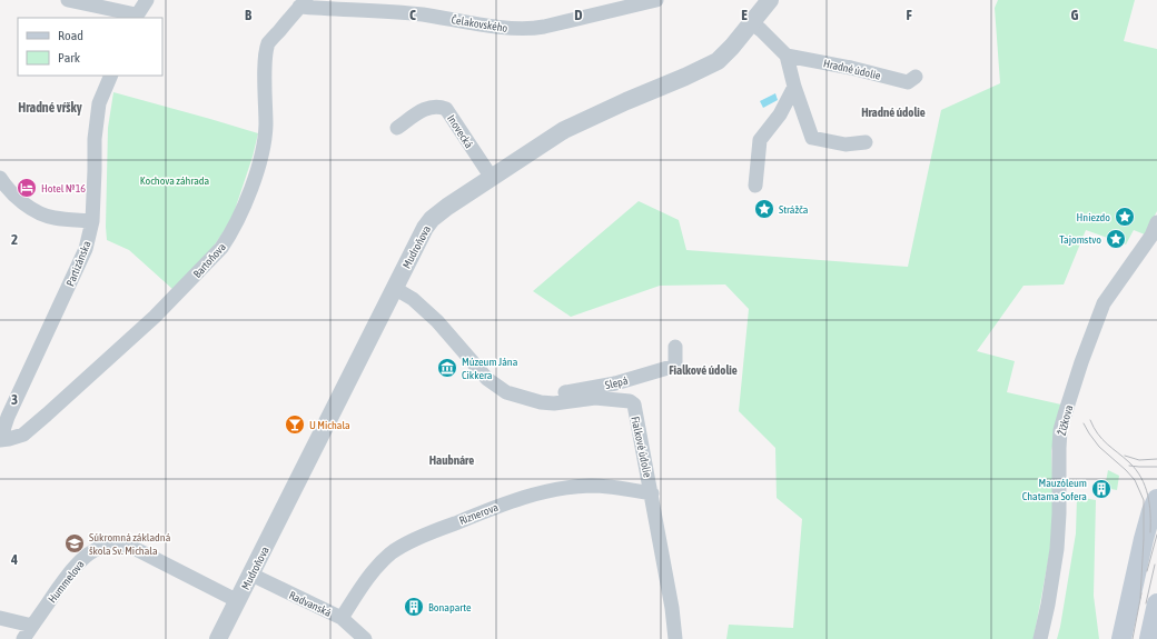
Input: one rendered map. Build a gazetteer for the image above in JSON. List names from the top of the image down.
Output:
{
  "streets": {
    "street": [
      "Čelakovského",
      "Hradné údolie",
      "Inovecká",
      "Mudroňova",
      "Bartoňova",
      "Partizánska",
      "Slepá",
      "Žižkova",
      "Fialkové údolie",
      "Riznerova",
      "Hummelova",
      "Radvanská"
    ]
  },
  "crossings": [
    ["Čelakovského", "Bartoňova"],
    ["Inovecká", "Mudroňova"],
    ["Mudroňova", "Fialkové údolie"],
    ["Mudroňova", "Hummelova"],
    ["Mudroňova", "Radvanská"],
    ["Bartoňova", "Partizánska"],
    ["Slepá", "Fialkové údolie"],
    ["Fialkové údolie", "Riznerova"],
    ["Riznerova", "Radvanská"]
  ],
  "districts": [
    "Hradné vŕšky",
    "Hradné údolie",
    "Fialkové údolie",
    "Haubnáre"
  ],
  "parks": ["Kochova záhrada"],
  "places": {
    "hotel": ["Hotel №16"],
    "place": ["Strážča", "Hniezdo", "Tajomstvo"],
    "museum": ["Múzeum Jána Cikkera"],
    "bar": ["U Michala"],
    "building": ["Mauzóleum Chatama Sofera", "Bonaparte"],
    "school or university": ["Súkromná základná škola Sv. Michala"]
  },
  "legend": ["Road", "Park"],
  "grid": {
    "columns": [
      "B",
      "C",
      "D",
      "E",
      "F",
      "G"
    ],
    "rows": ["2", "3", "4"]
  }
}
